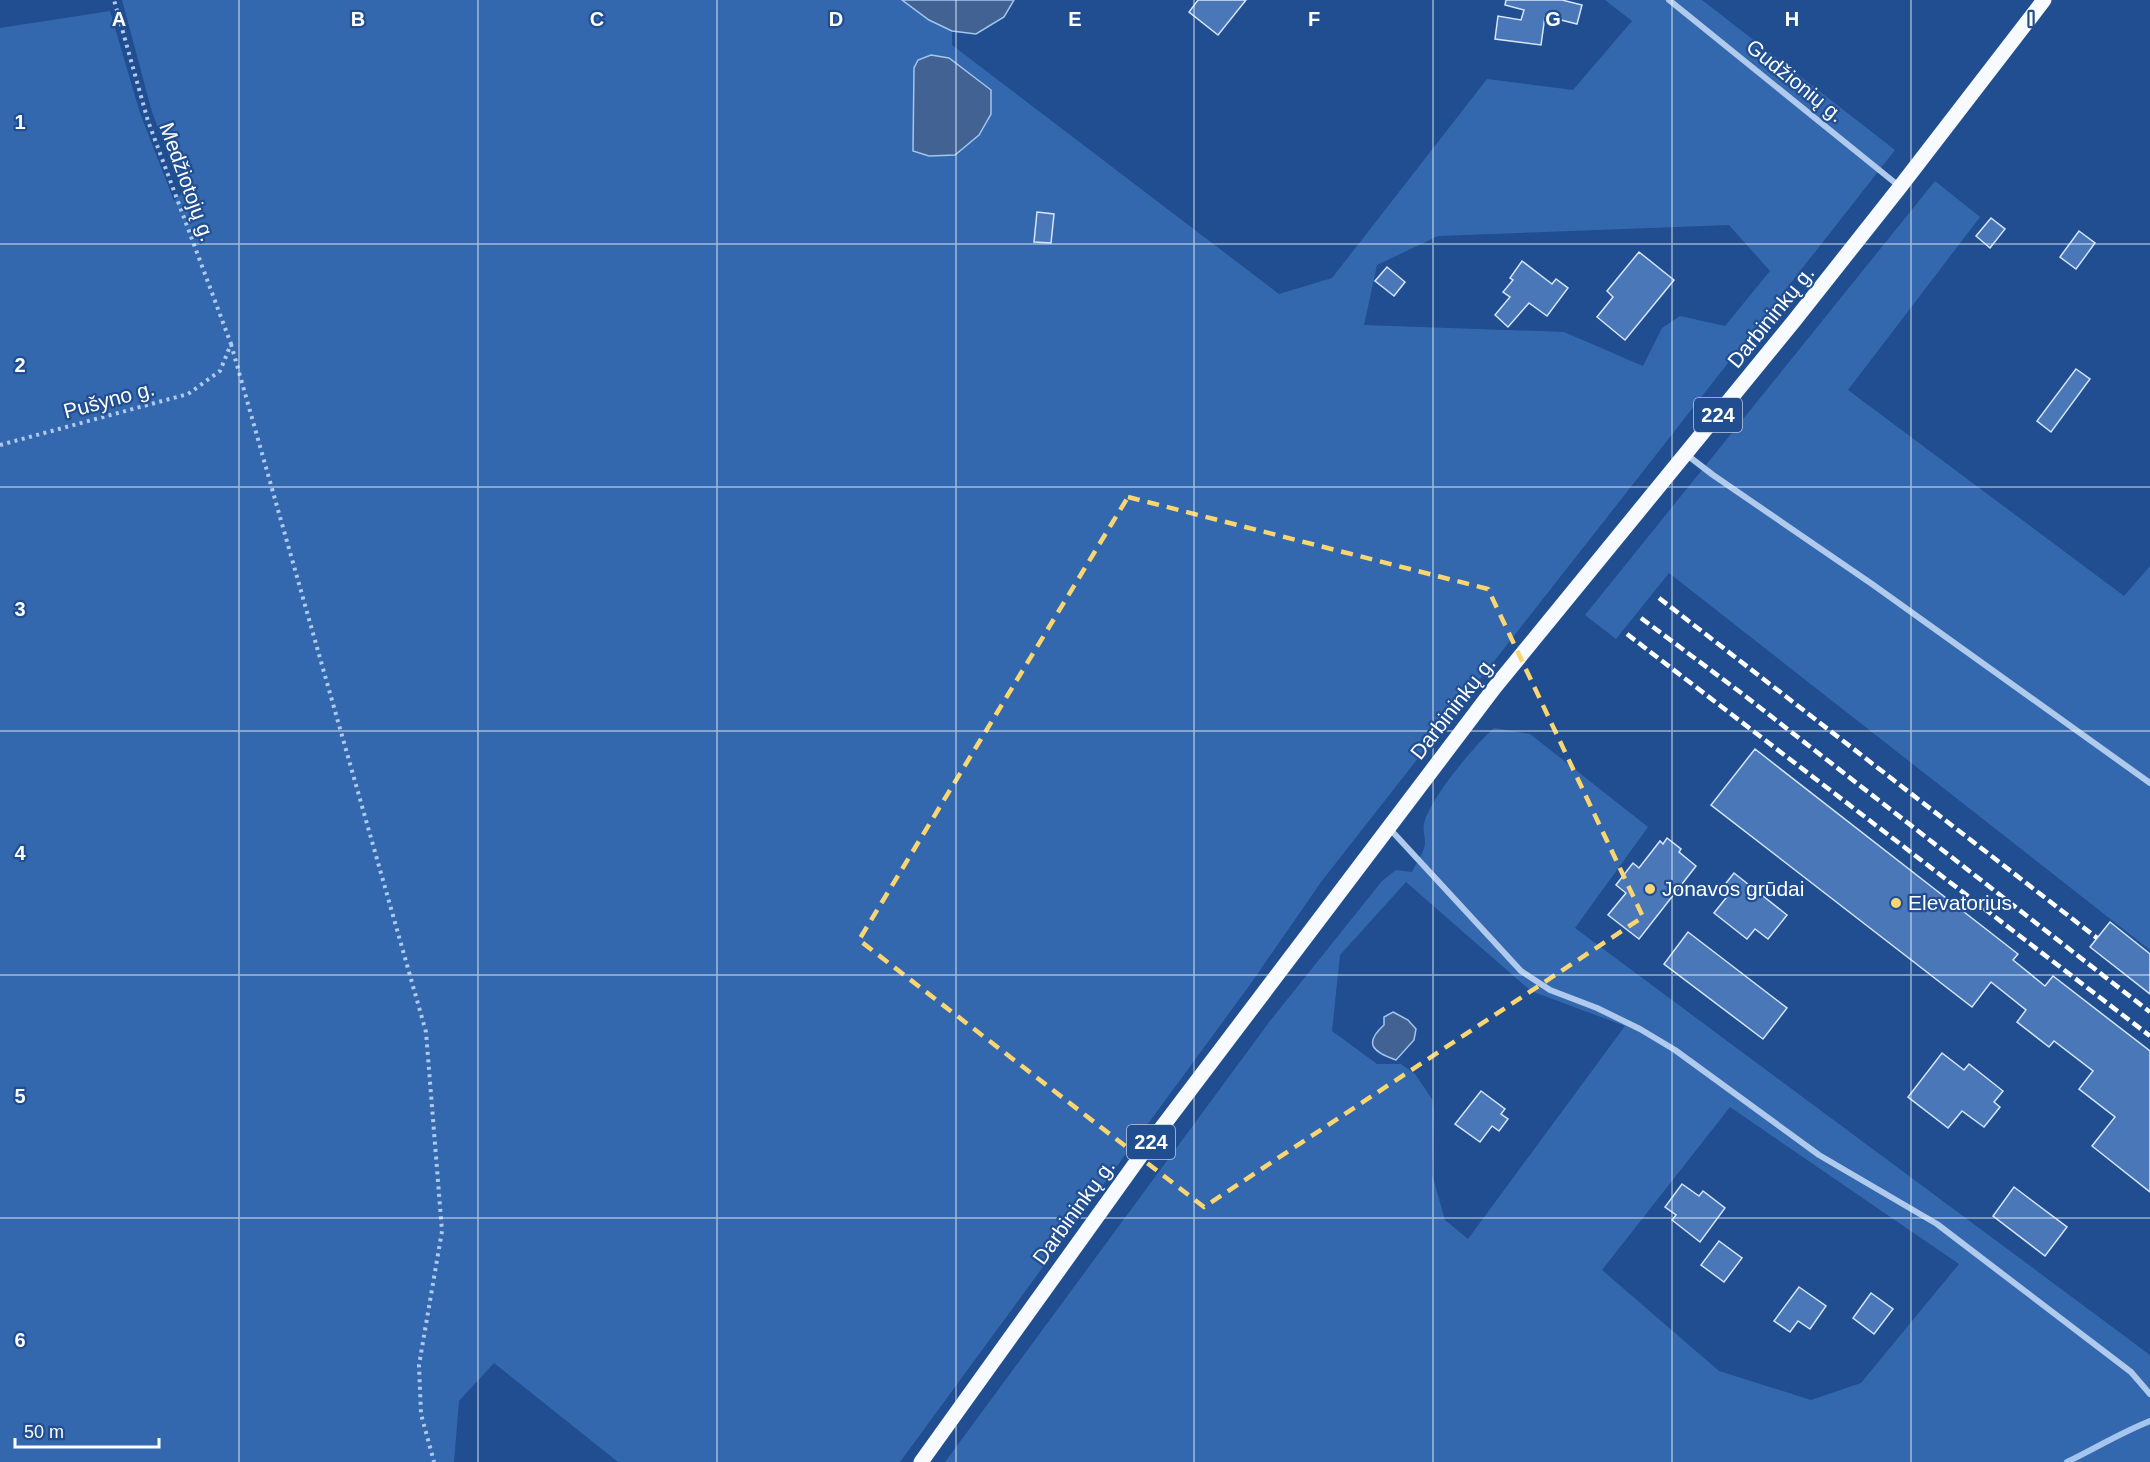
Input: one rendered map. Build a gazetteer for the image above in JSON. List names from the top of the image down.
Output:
{
  "streets": {
    "main road": ["Darbininkų g.", "224"],
    "street": ["Gudžionių g."],
    "path": ["Medžiotojų g.", "Pušyno g."]
  },
  "crossings": [
    ["Gudžionių g.", "Darbininkų g."],
    ["Medžiotojų g.", "Pušyno g."]
  ],
  "places": ["Jonavos grūdai", "Elevatorius"],
  "scale_bar": "50 m",
  "grid": {
    "columns": [
      "A",
      "B",
      "C",
      "D",
      "E",
      "F",
      "G",
      "H",
      "I"
    ],
    "rows": [
      "1",
      "2",
      "3",
      "4",
      "5",
      "6"
    ]
  }
}
